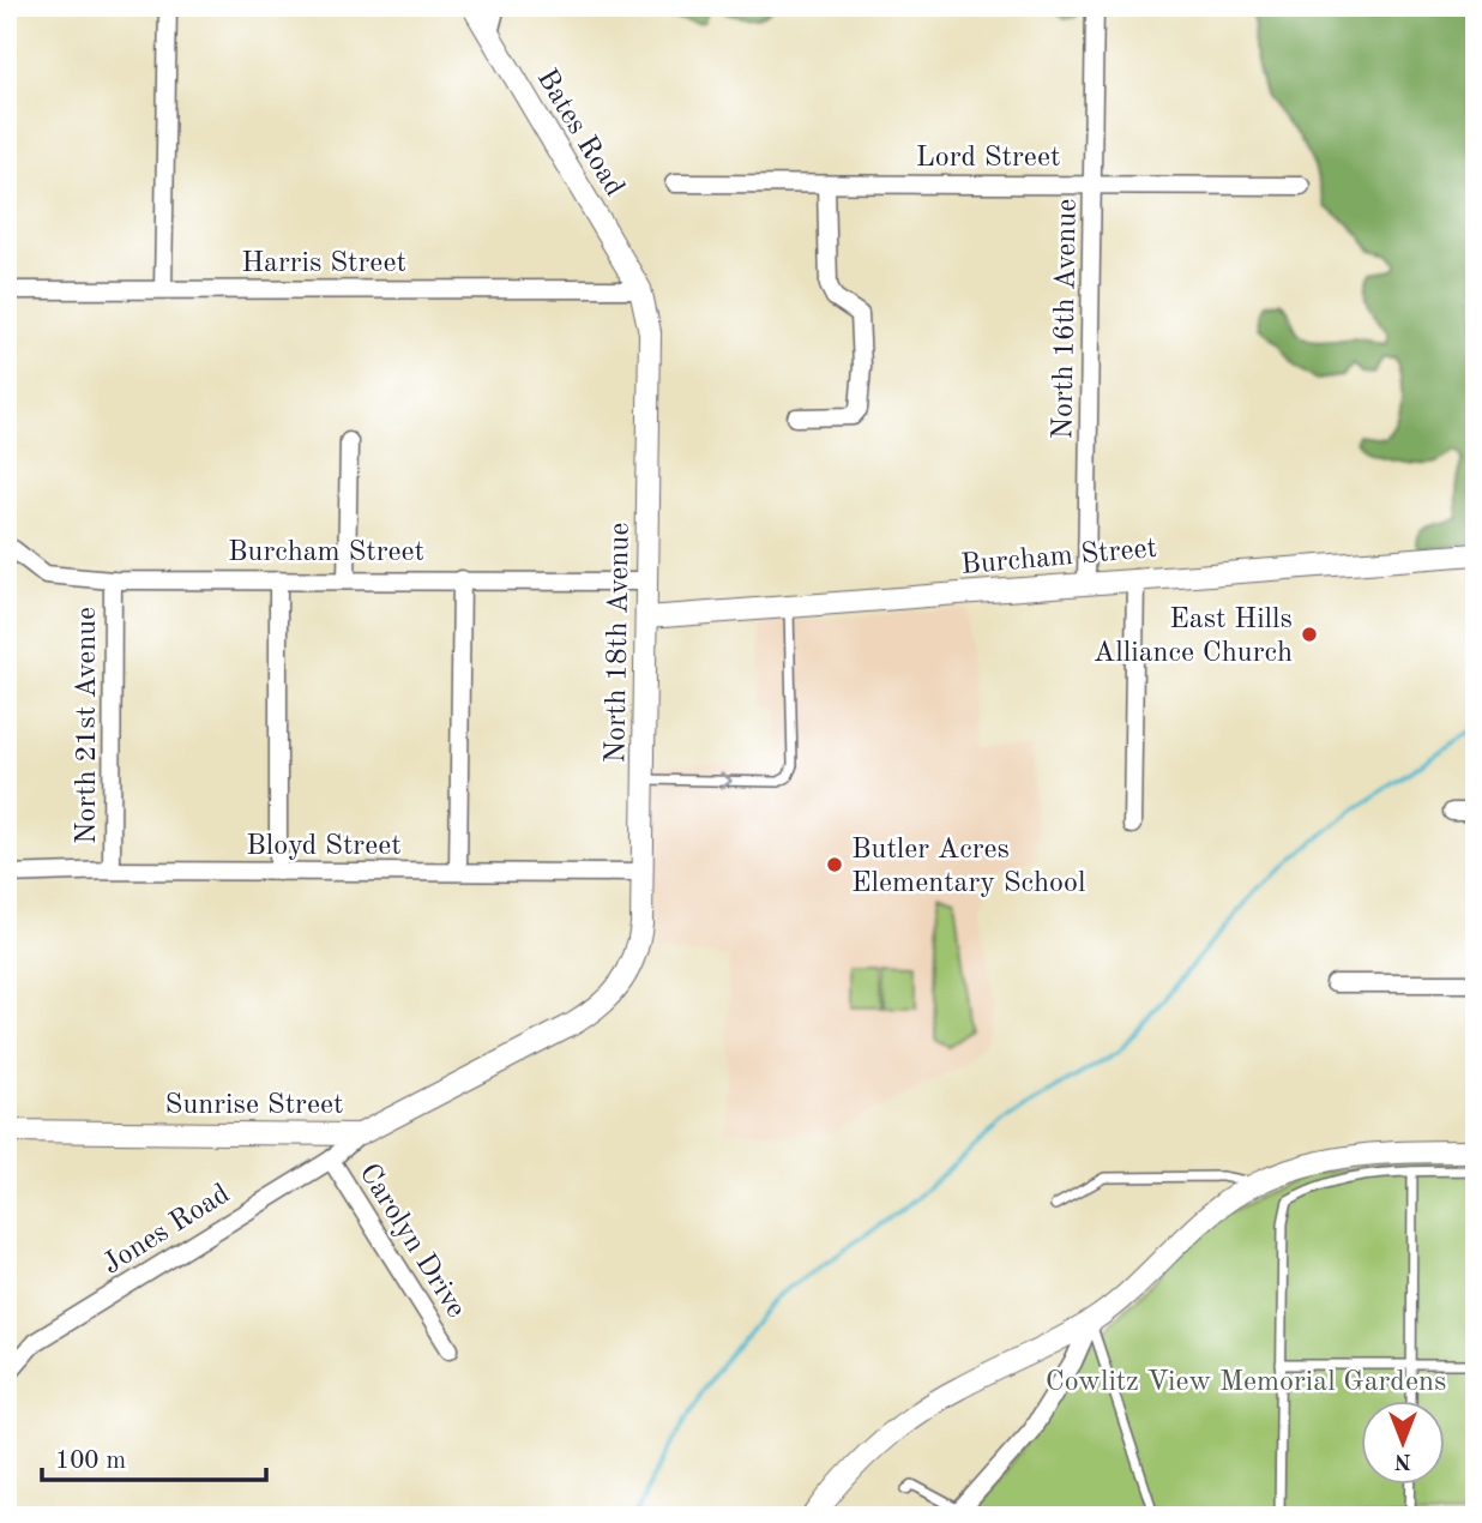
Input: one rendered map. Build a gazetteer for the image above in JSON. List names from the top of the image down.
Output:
{
  "streets": {
    "street": [
      "Bates Road",
      "Lord Street",
      "Harris Street",
      "North 16th Avenue",
      "Burcham Street",
      "North 18th Avenue",
      "North 21st Avenue",
      "Bloyd Street",
      "Sunrise Street",
      "Jones Road",
      "Carolyn Drive"
    ]
  },
  "crossings": [
    ["Bates Road", "Harris Street"],
    ["Bates Road", "North 18th Avenue"],
    ["Lord Street", "North 16th Avenue"],
    ["Harris Street", "North 18th Avenue"],
    ["North 16th Avenue", "Burcham Street"],
    ["Burcham Street", "North 18th Avenue"],
    ["Burcham Street", "North 21st Avenue"],
    ["North 18th Avenue", "Bloyd Street"],
    ["North 18th Avenue", "Sunrise Street"],
    ["North 21st Avenue", "Bloyd Street"],
    ["Sunrise Street", "Jones Road"],
    ["Jones Road", "Carolyn Drive"]
  ],
  "parks": ["Cowlitz View Memorial Gardens"],
  "places": ["East Hills Alliance Church", "Butler Acres Elementary School"],
  "scale_bar": "100 m",
  "north": "bottom"
}
